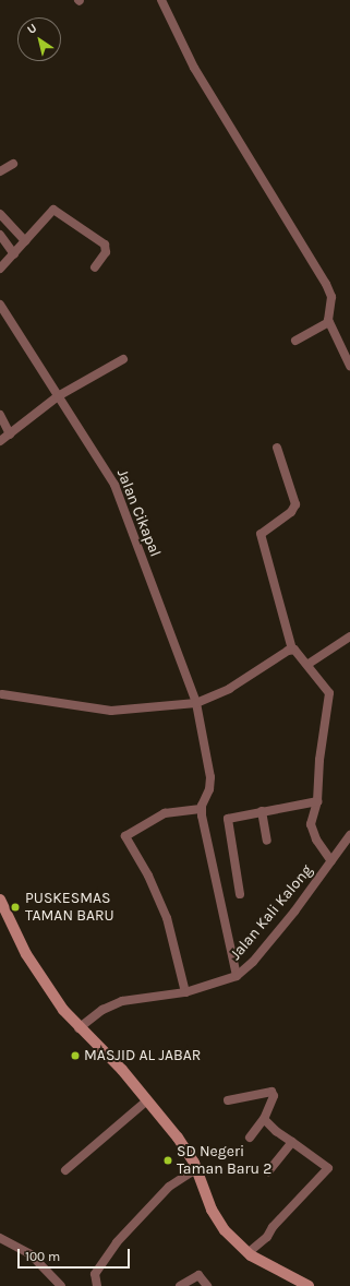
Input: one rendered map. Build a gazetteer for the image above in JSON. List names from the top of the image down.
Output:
{
  "streets": {
    "street": ["Jalan Cikapal", "Jalan Kali Kalong"]
  },
  "places": ["PUSKESMAS TAMAN BARU", "MASJID AL JABAR", "SD Negeri Taman Baru 2"],
  "scale_bar": "100 m",
  "north": "top left"
}
